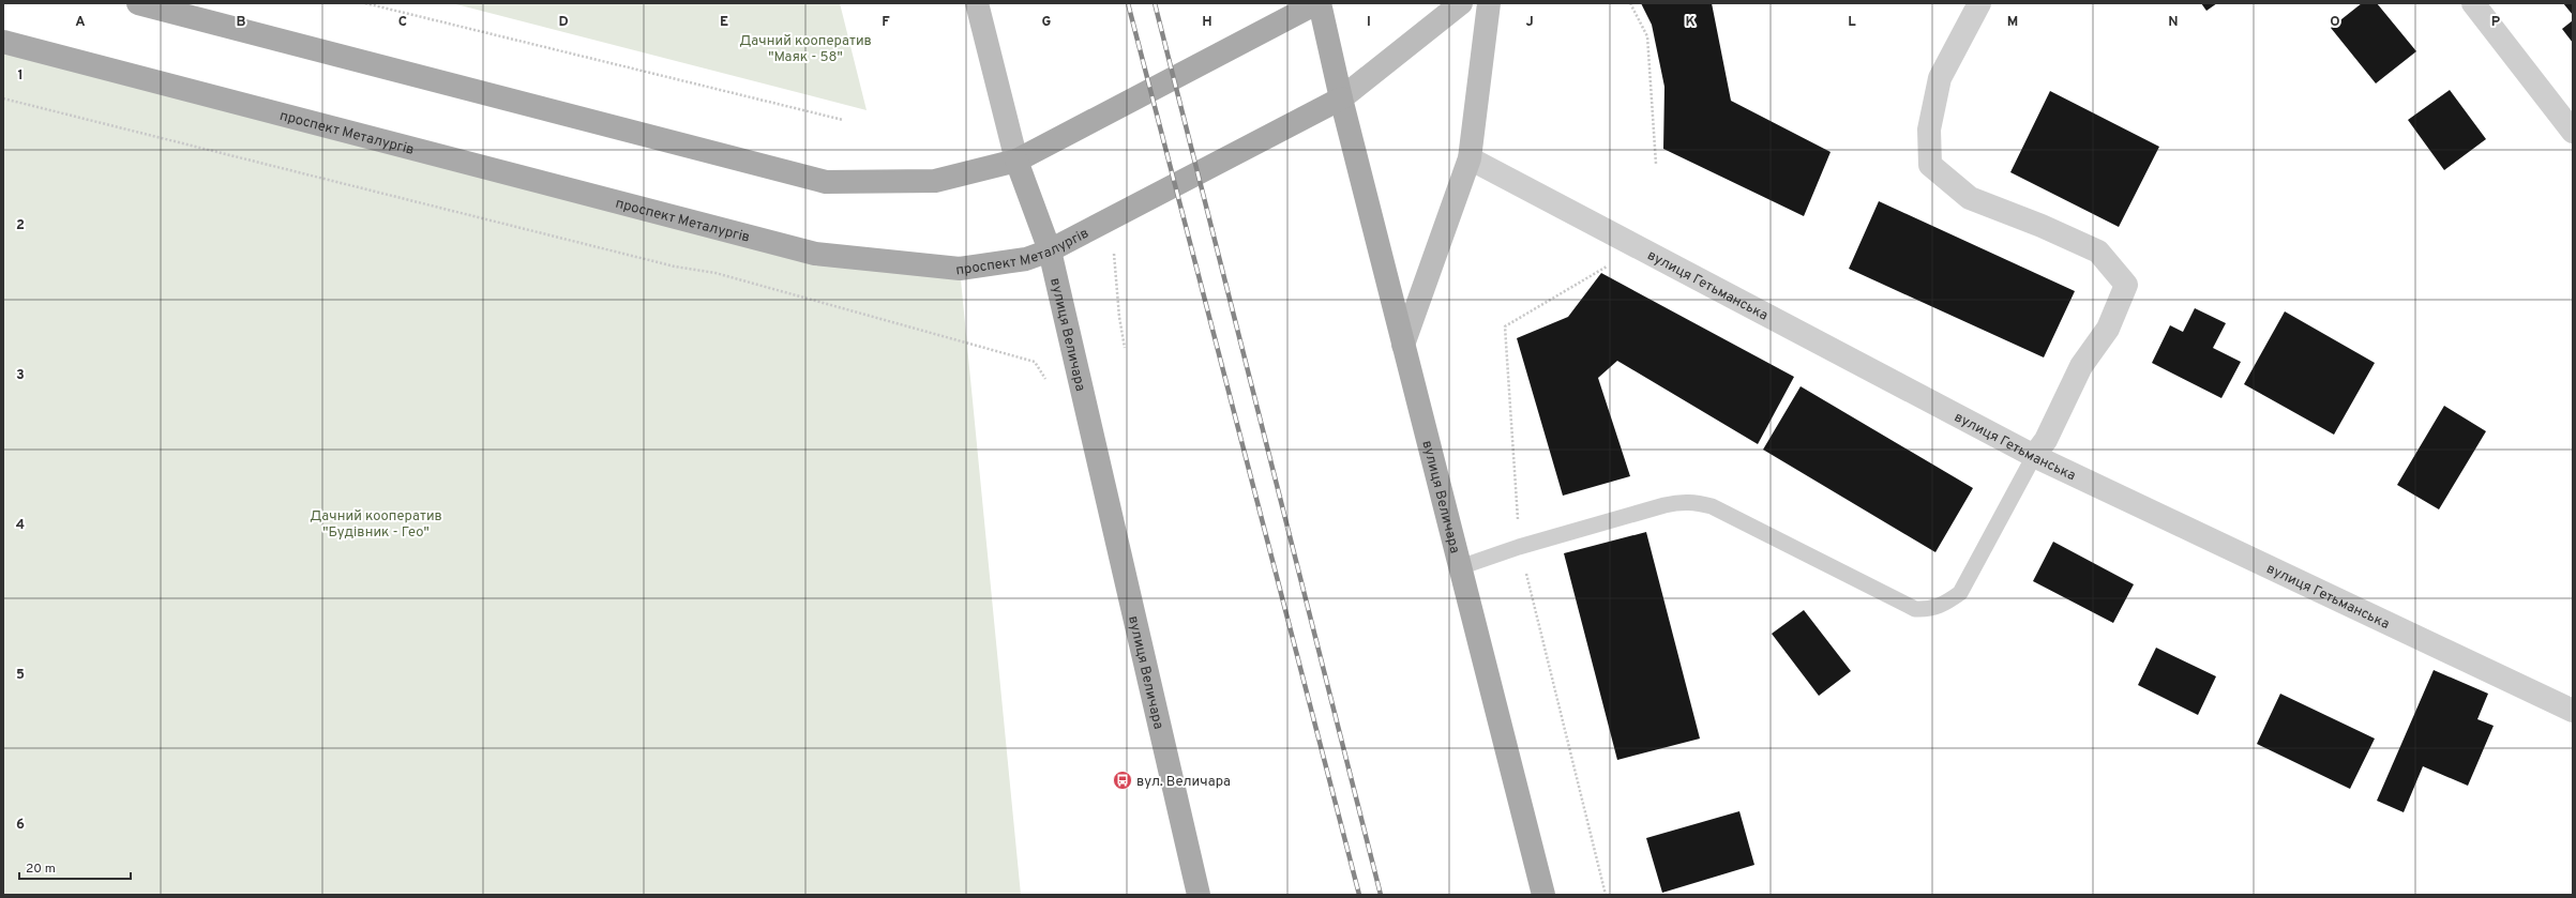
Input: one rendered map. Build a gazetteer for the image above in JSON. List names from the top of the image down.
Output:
{
  "streets": {
    "main road": ["проспект Металургів", "вулиця Величара"],
    "street": ["вулиця Гетьманська"]
  },
  "crossings": [
    ["проспект Металургів", "вулиця Величара"]
  ],
  "parks": ["Дачний кооператив \"Маяк - 58\"", "Дачний кооператив \"Будівник - Гео\""],
  "places": {
    "bus stop": ["вул. Величара"]
  },
  "scale_bar": "20 m",
  "grid": {
    "columns": [
      "A",
      "B",
      "C",
      "D",
      "E",
      "F",
      "G",
      "H",
      "I",
      "J",
      "K",
      "L",
      "M",
      "N",
      "O",
      "P"
    ],
    "rows": [
      "1",
      "2",
      "3",
      "4",
      "5",
      "6"
    ]
  }
}
